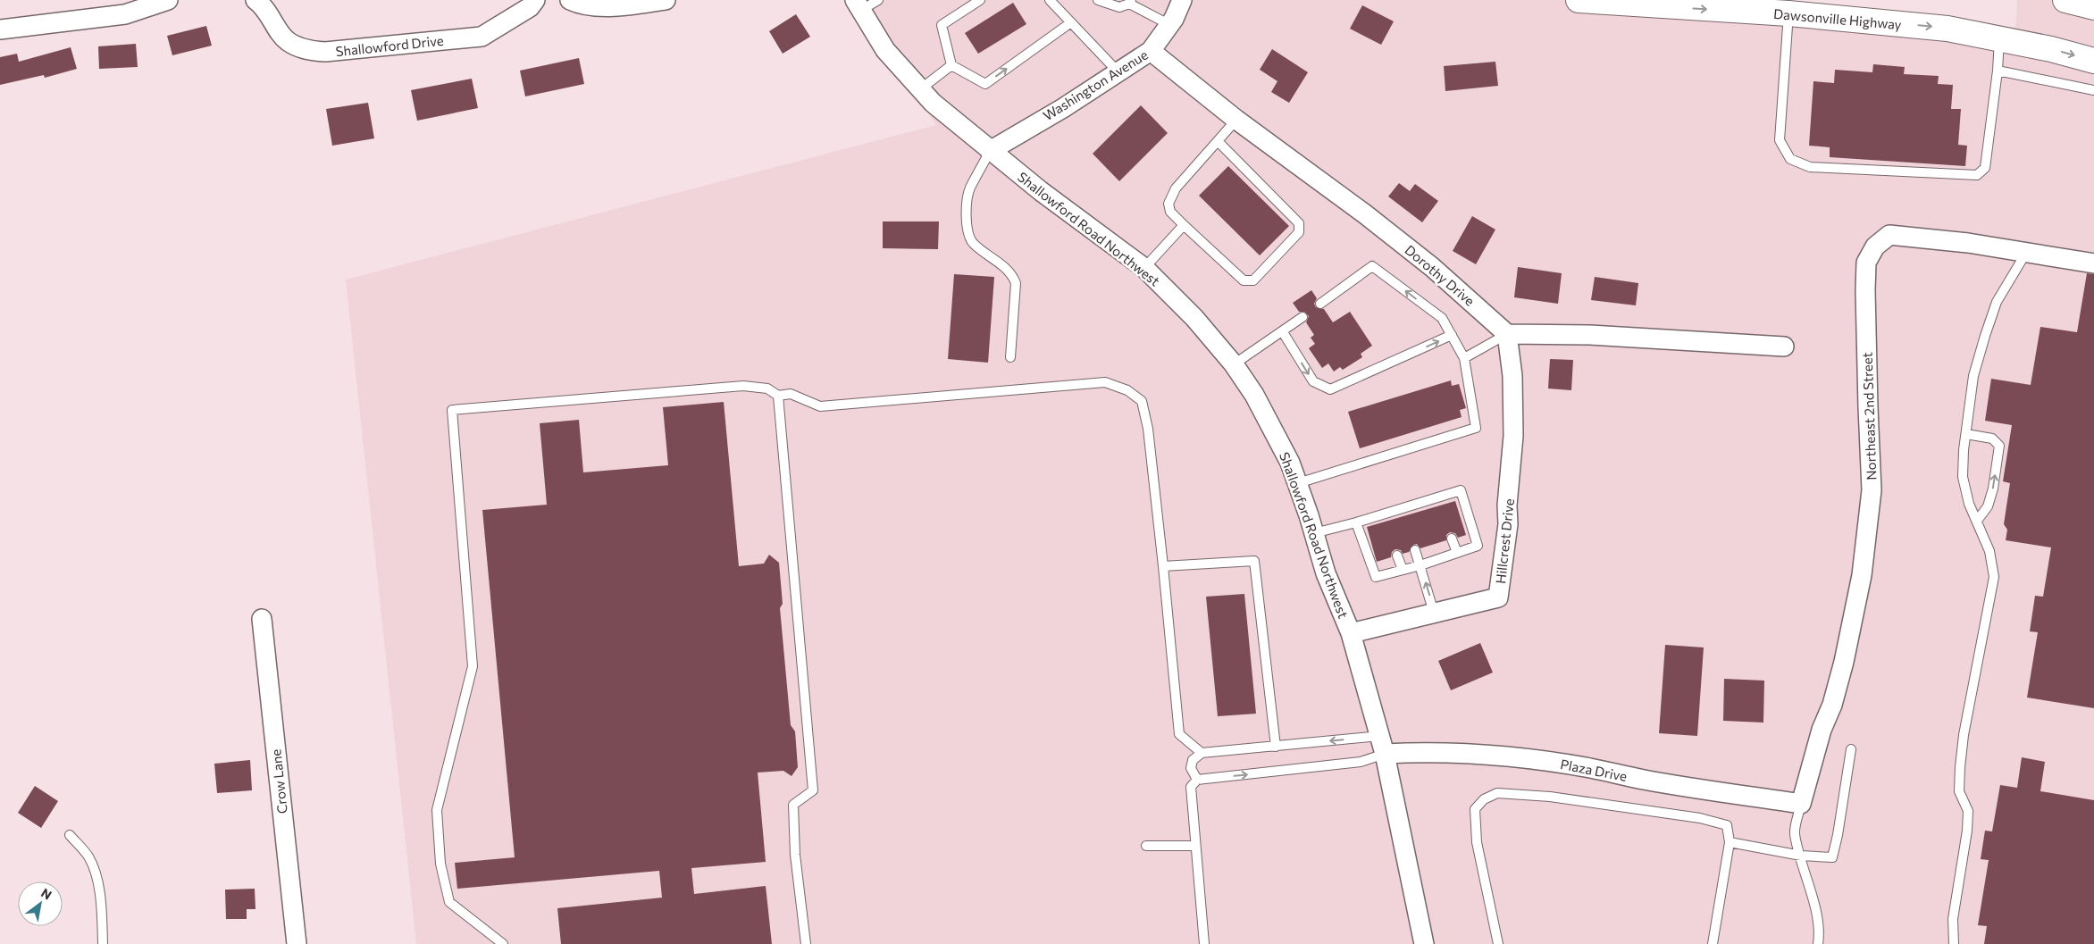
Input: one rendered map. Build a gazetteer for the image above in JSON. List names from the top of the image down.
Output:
{
  "streets": {
    "main road": ["Dawsonville Highway"],
    "street": [
      "Shallowford Drive",
      "Washington Avenue",
      "Shallowford Road Northwest",
      "Dorothy Drive",
      "Northeast 2nd Street",
      "Hillcrest Drive",
      "Plaza Drive",
      "Crow Lane"
    ]
  },
  "crossings": [
    ["Washington Avenue", "Shallowford Road Northwest"],
    ["Washington Avenue", "Dorothy Drive"],
    ["Shallowford Road Northwest", "Hillcrest Drive"],
    ["Shallowford Road Northwest", "Plaza Drive"],
    ["Dorothy Drive", "Hillcrest Drive"],
    ["Northeast 2nd Street", "Plaza Drive"]
  ],
  "one_way": ["Dawsonville Highway"],
  "north": "top right"
}
